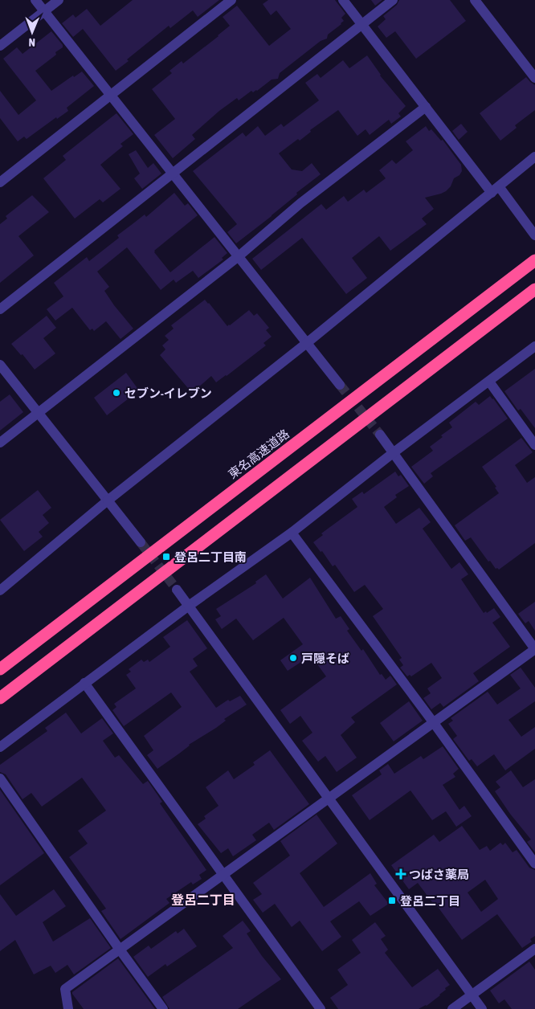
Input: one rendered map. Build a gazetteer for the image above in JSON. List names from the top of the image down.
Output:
{
  "streets": {
    "highway": ["東名高速道路"]
  },
  "districts": ["登呂二丁目"],
  "places": {
    "other": ["セブン-イレブン", "戸隠そば"],
    "transit": ["登呂二丁目南", "登呂二丁目"],
    "health": ["つばさ薬局"]
  },
  "north": "bottom"
}
